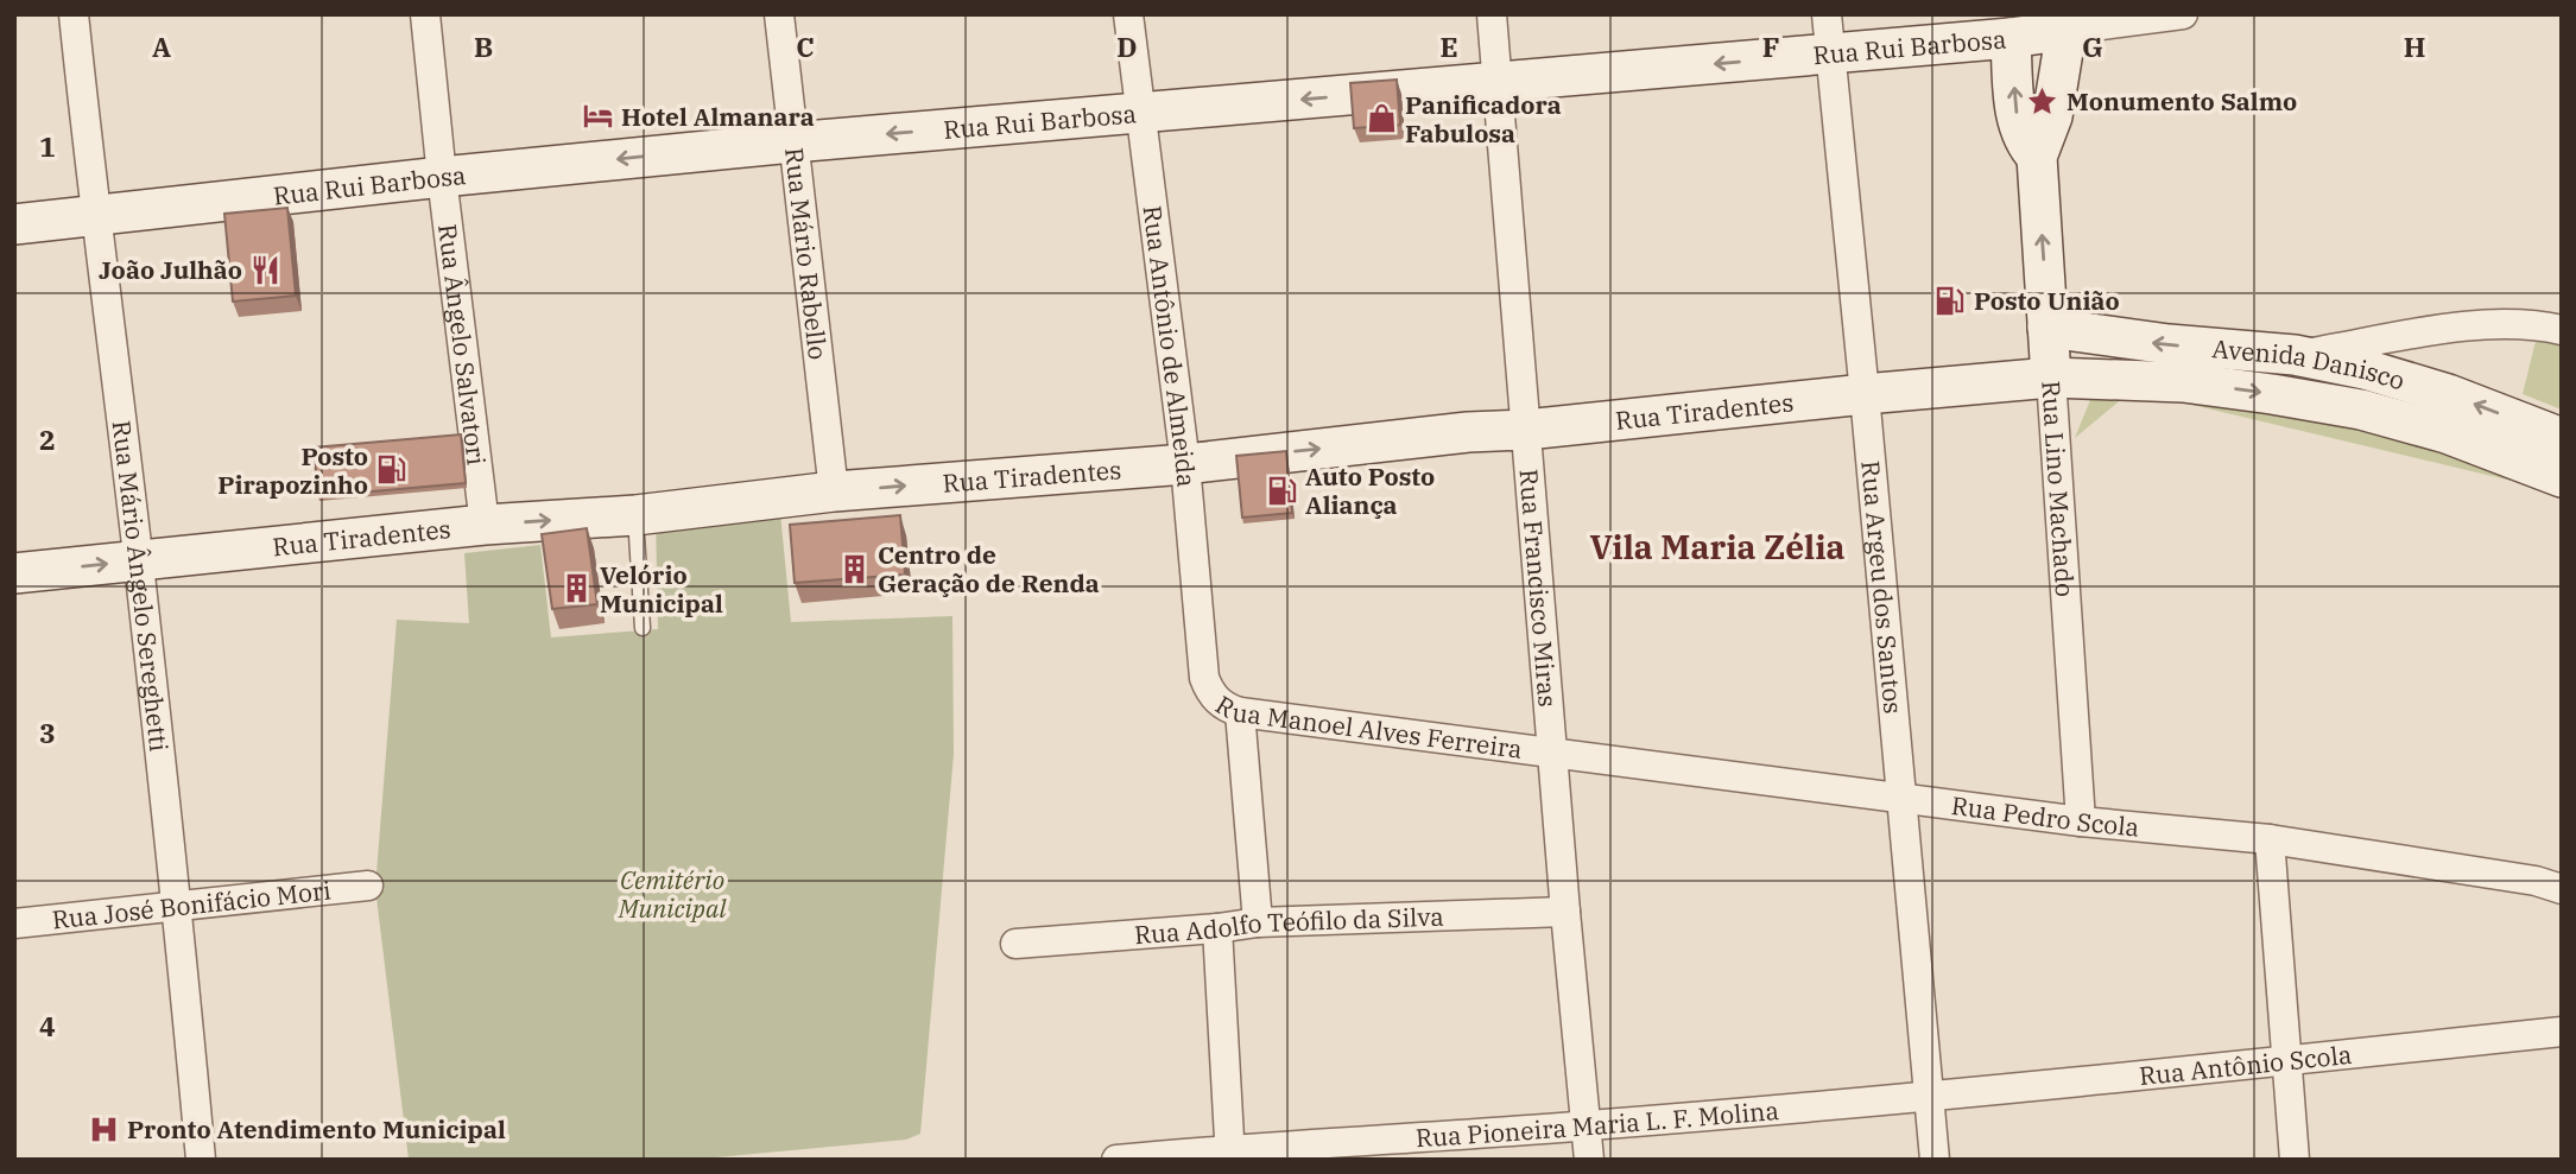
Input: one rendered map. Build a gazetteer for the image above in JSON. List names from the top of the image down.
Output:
{
  "streets": {
    "main road": [
      "Rua Rui Barbosa",
      "Avenida Danisco",
      "Rua Tiradentes",
      "Rua Lino Machado"
    ],
    "street": [
      "Rua Mário Rabello",
      "Rua Ângelo Salvatori",
      "Rua Antônio de Almeida",
      "Rua Mário Ângelo Sereghetti",
      "Rua Argeu dos Santos",
      "Rua Francisco Miras",
      "Rua Manoel Alves Ferreira",
      "Rua Pedro Scola",
      "Rua José Bonifácio Mori",
      "Rua Adolfo Teófilo da Silva",
      "Rua Antônio Scola",
      "Rua Pioneira Maria L. F. Molina"
    ]
  },
  "crossings": [
    ["Rua Rui Barbosa", "Rua Mário Rabello"],
    ["Rua Rui Barbosa", "Rua Ângelo Salvatori"],
    ["Rua Rui Barbosa", "Rua Antônio de Almeida"],
    ["Rua Rui Barbosa", "Rua Lino Machado"],
    ["Rua Rui Barbosa", "Rua Mário Ângelo Sereghetti"],
    ["Rua Rui Barbosa", "Rua Argeu dos Santos"],
    ["Rua Rui Barbosa", "Rua Francisco Miras"],
    ["Rua Mário Rabello", "Rua Tiradentes"],
    ["Rua Ângelo Salvatori", "Rua Tiradentes"],
    ["Rua Antônio de Almeida", "Rua Tiradentes"],
    ["Rua Antônio de Almeida", "Rua Manoel Alves Ferreira"],
    ["Avenida Danisco", "Rua Tiradentes"],
    ["Avenida Danisco", "Rua Lino Machado"],
    ["Rua Tiradentes", "Rua Lino Machado"],
    ["Rua Tiradentes", "Rua Mário Ângelo Sereghetti"],
    ["Rua Tiradentes", "Rua Argeu dos Santos"],
    ["Rua Tiradentes", "Rua Francisco Miras"],
    ["Rua Lino Machado", "Rua Pedro Scola"],
    ["Rua Mário Ângelo Sereghetti", "Rua José Bonifácio Mori"],
    ["Rua Argeu dos Santos", "Rua Pedro Scola"],
    ["Rua Argeu dos Santos", "Rua Antônio Scola"],
    ["Rua Argeu dos Santos", "Rua Pioneira Maria L. F. Molina"],
    ["Rua Francisco Miras", "Rua Manoel Alves Ferreira"],
    ["Rua Francisco Miras", "Rua Pedro Scola"],
    ["Rua Francisco Miras", "Rua Adolfo Teófilo da Silva"],
    ["Rua Francisco Miras", "Rua Pioneira Maria L. F. Molina"],
    ["Rua Manoel Alves Ferreira", "Rua Pedro Scola"],
    ["Rua Antônio Scola", "Rua Pioneira Maria L. F. Molina"]
  ],
  "one_way": ["Rua Rui Barbosa", "Rua Tiradentes"],
  "districts": ["Vila Maria Zélia"],
  "parks": ["Cemitério Municipal"],
  "places": {
    "place": ["Monumento Salmo"],
    "hotel": ["Hotel Almanara"],
    "shop": ["Panificadora Fabulosa"],
    "restaurant": ["João Julhão"],
    "fuel station": ["Posto União", "Posto Pirapozinho", "Auto Posto Aliança"],
    "building": ["Centro de Geração de Renda", "Velório Municipal"],
    "hospital": ["Pronto Atendimento Municipal"]
  },
  "grid": {
    "columns": [
      "A",
      "B",
      "C",
      "D",
      "E",
      "F",
      "G",
      "H"
    ],
    "rows": [
      "1",
      "2",
      "3",
      "4"
    ]
  }
}
